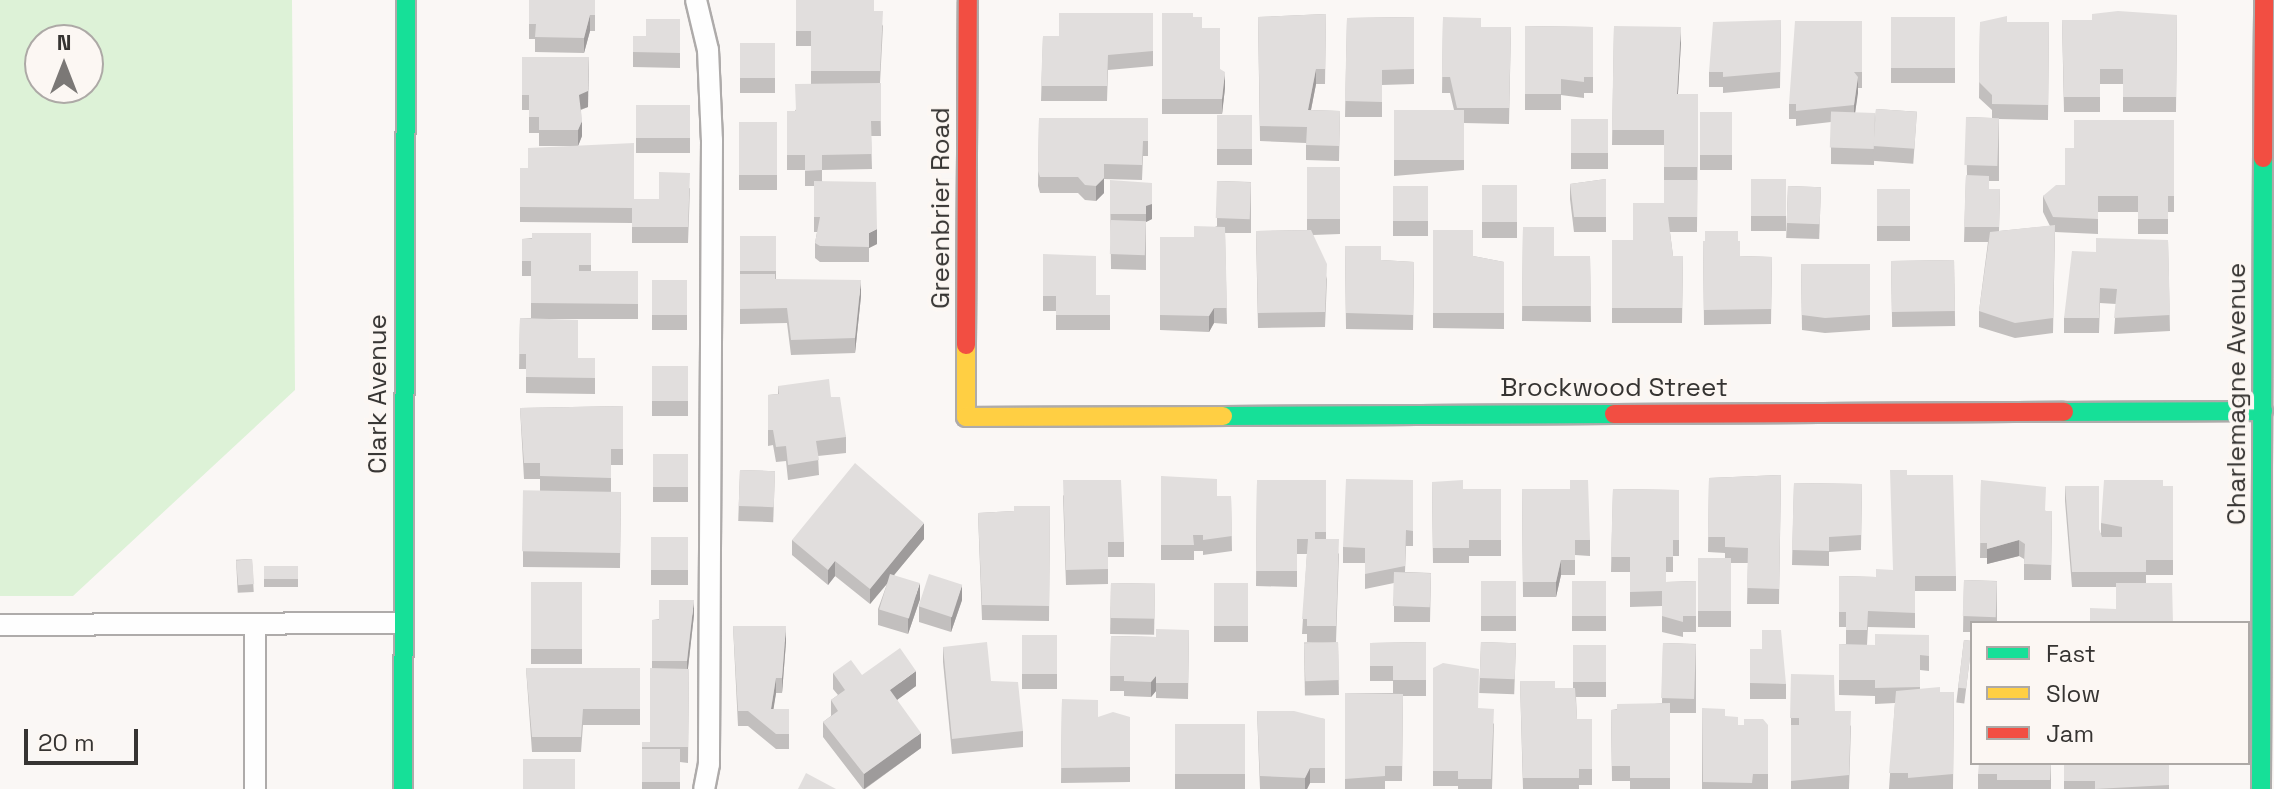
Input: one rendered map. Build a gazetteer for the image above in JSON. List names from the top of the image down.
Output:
{
  "streets": {
    "street": [
      "Greenbrier Road",
      "Brockwood Street",
      "Clark Avenue",
      "Charlemagne Avenue"
    ]
  },
  "crossings": [
    ["Greenbrier Road", "Brockwood Street"],
    ["Brockwood Street", "Charlemagne Avenue"]
  ],
  "legend": ["Fast", "Slow", "Jam"],
  "scale_bar": "20 m",
  "north": "top"
}
